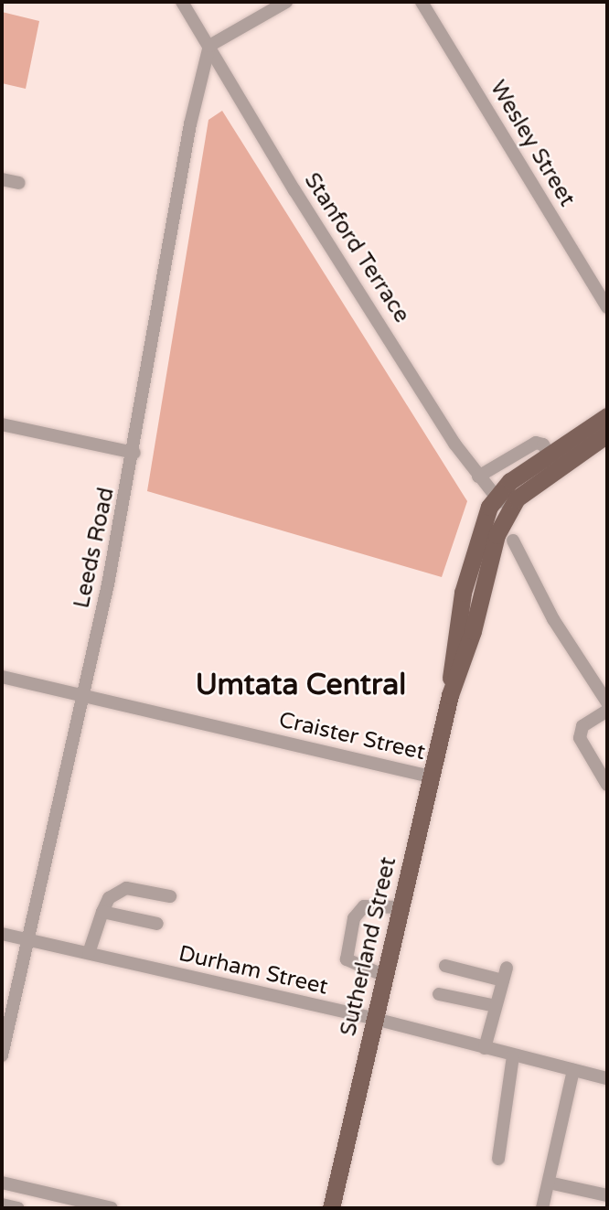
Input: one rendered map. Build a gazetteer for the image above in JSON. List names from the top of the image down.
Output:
{
  "streets": {
    "main road": ["Sutherland Street"],
    "street": [
      "Wesley Street",
      "Stanford Terrace",
      "Leeds Road",
      "Craister Street",
      "Durham Street"
    ]
  },
  "crossings": [
    ["Stanford Terrace", "Leeds Road"],
    ["Stanford Terrace", "Sutherland Street"],
    ["Leeds Road", "Craister Street"],
    ["Leeds Road", "Durham Street"],
    ["Craister Street", "Sutherland Street"],
    ["Sutherland Street", "Durham Street"]
  ],
  "districts": ["Umtata Central"]
}
